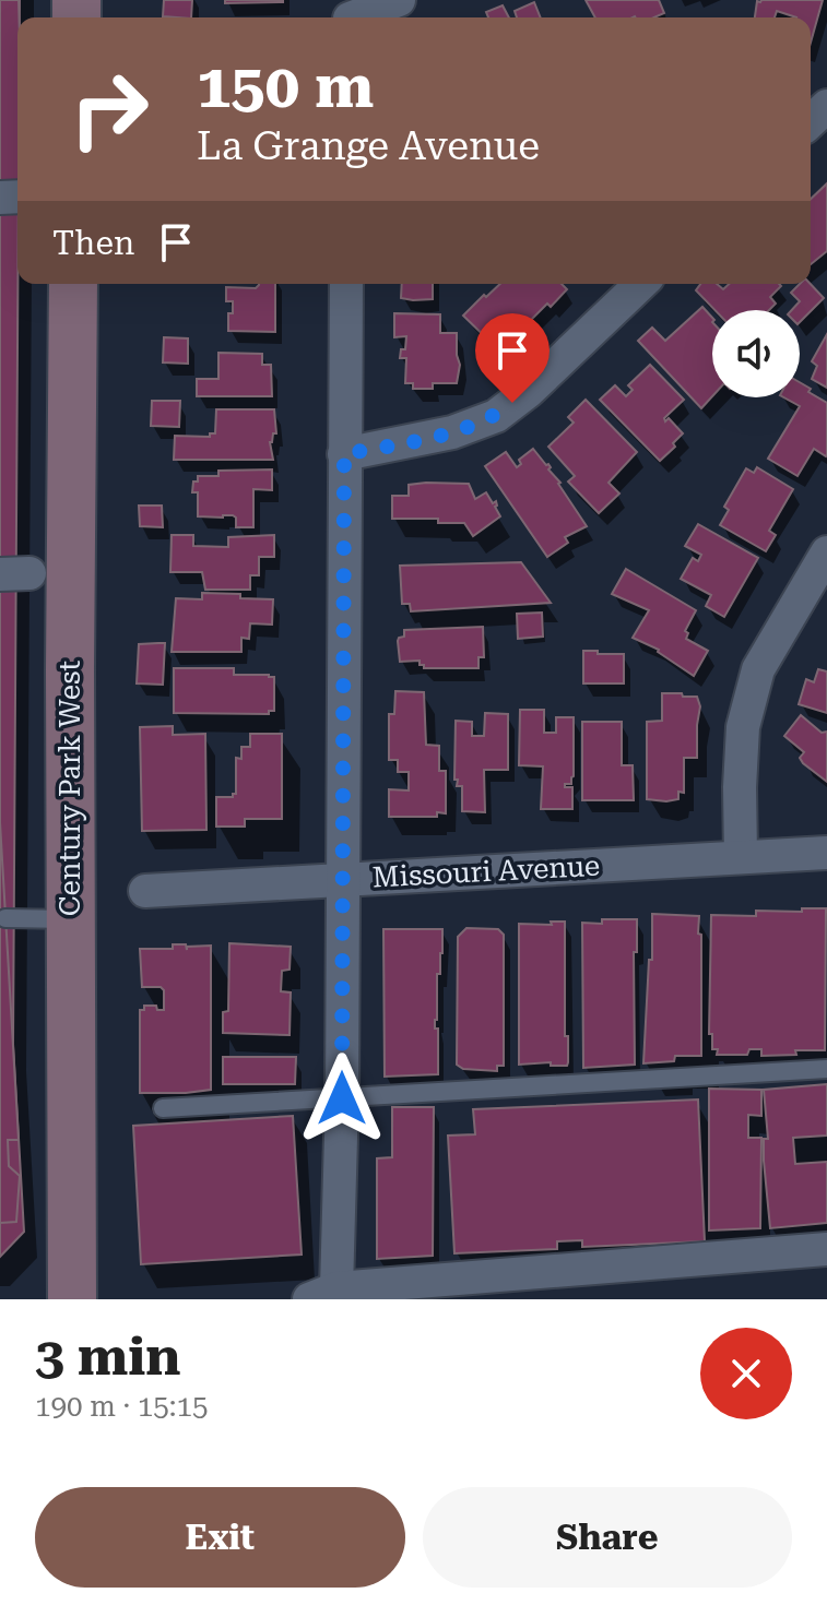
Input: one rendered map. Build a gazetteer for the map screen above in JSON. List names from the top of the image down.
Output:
{
  "streets": {
    "main road": ["Century Park West"],
    "street": ["Missouri Avenue"]
  },
  "page": {
    "turn": ["150 m", "La Grange Avenue"],
    "then": "Then",
    "heading": ["3 min", "190 m · 15:15"],
    "buttons": ["Exit", "Share"]
  }
}
